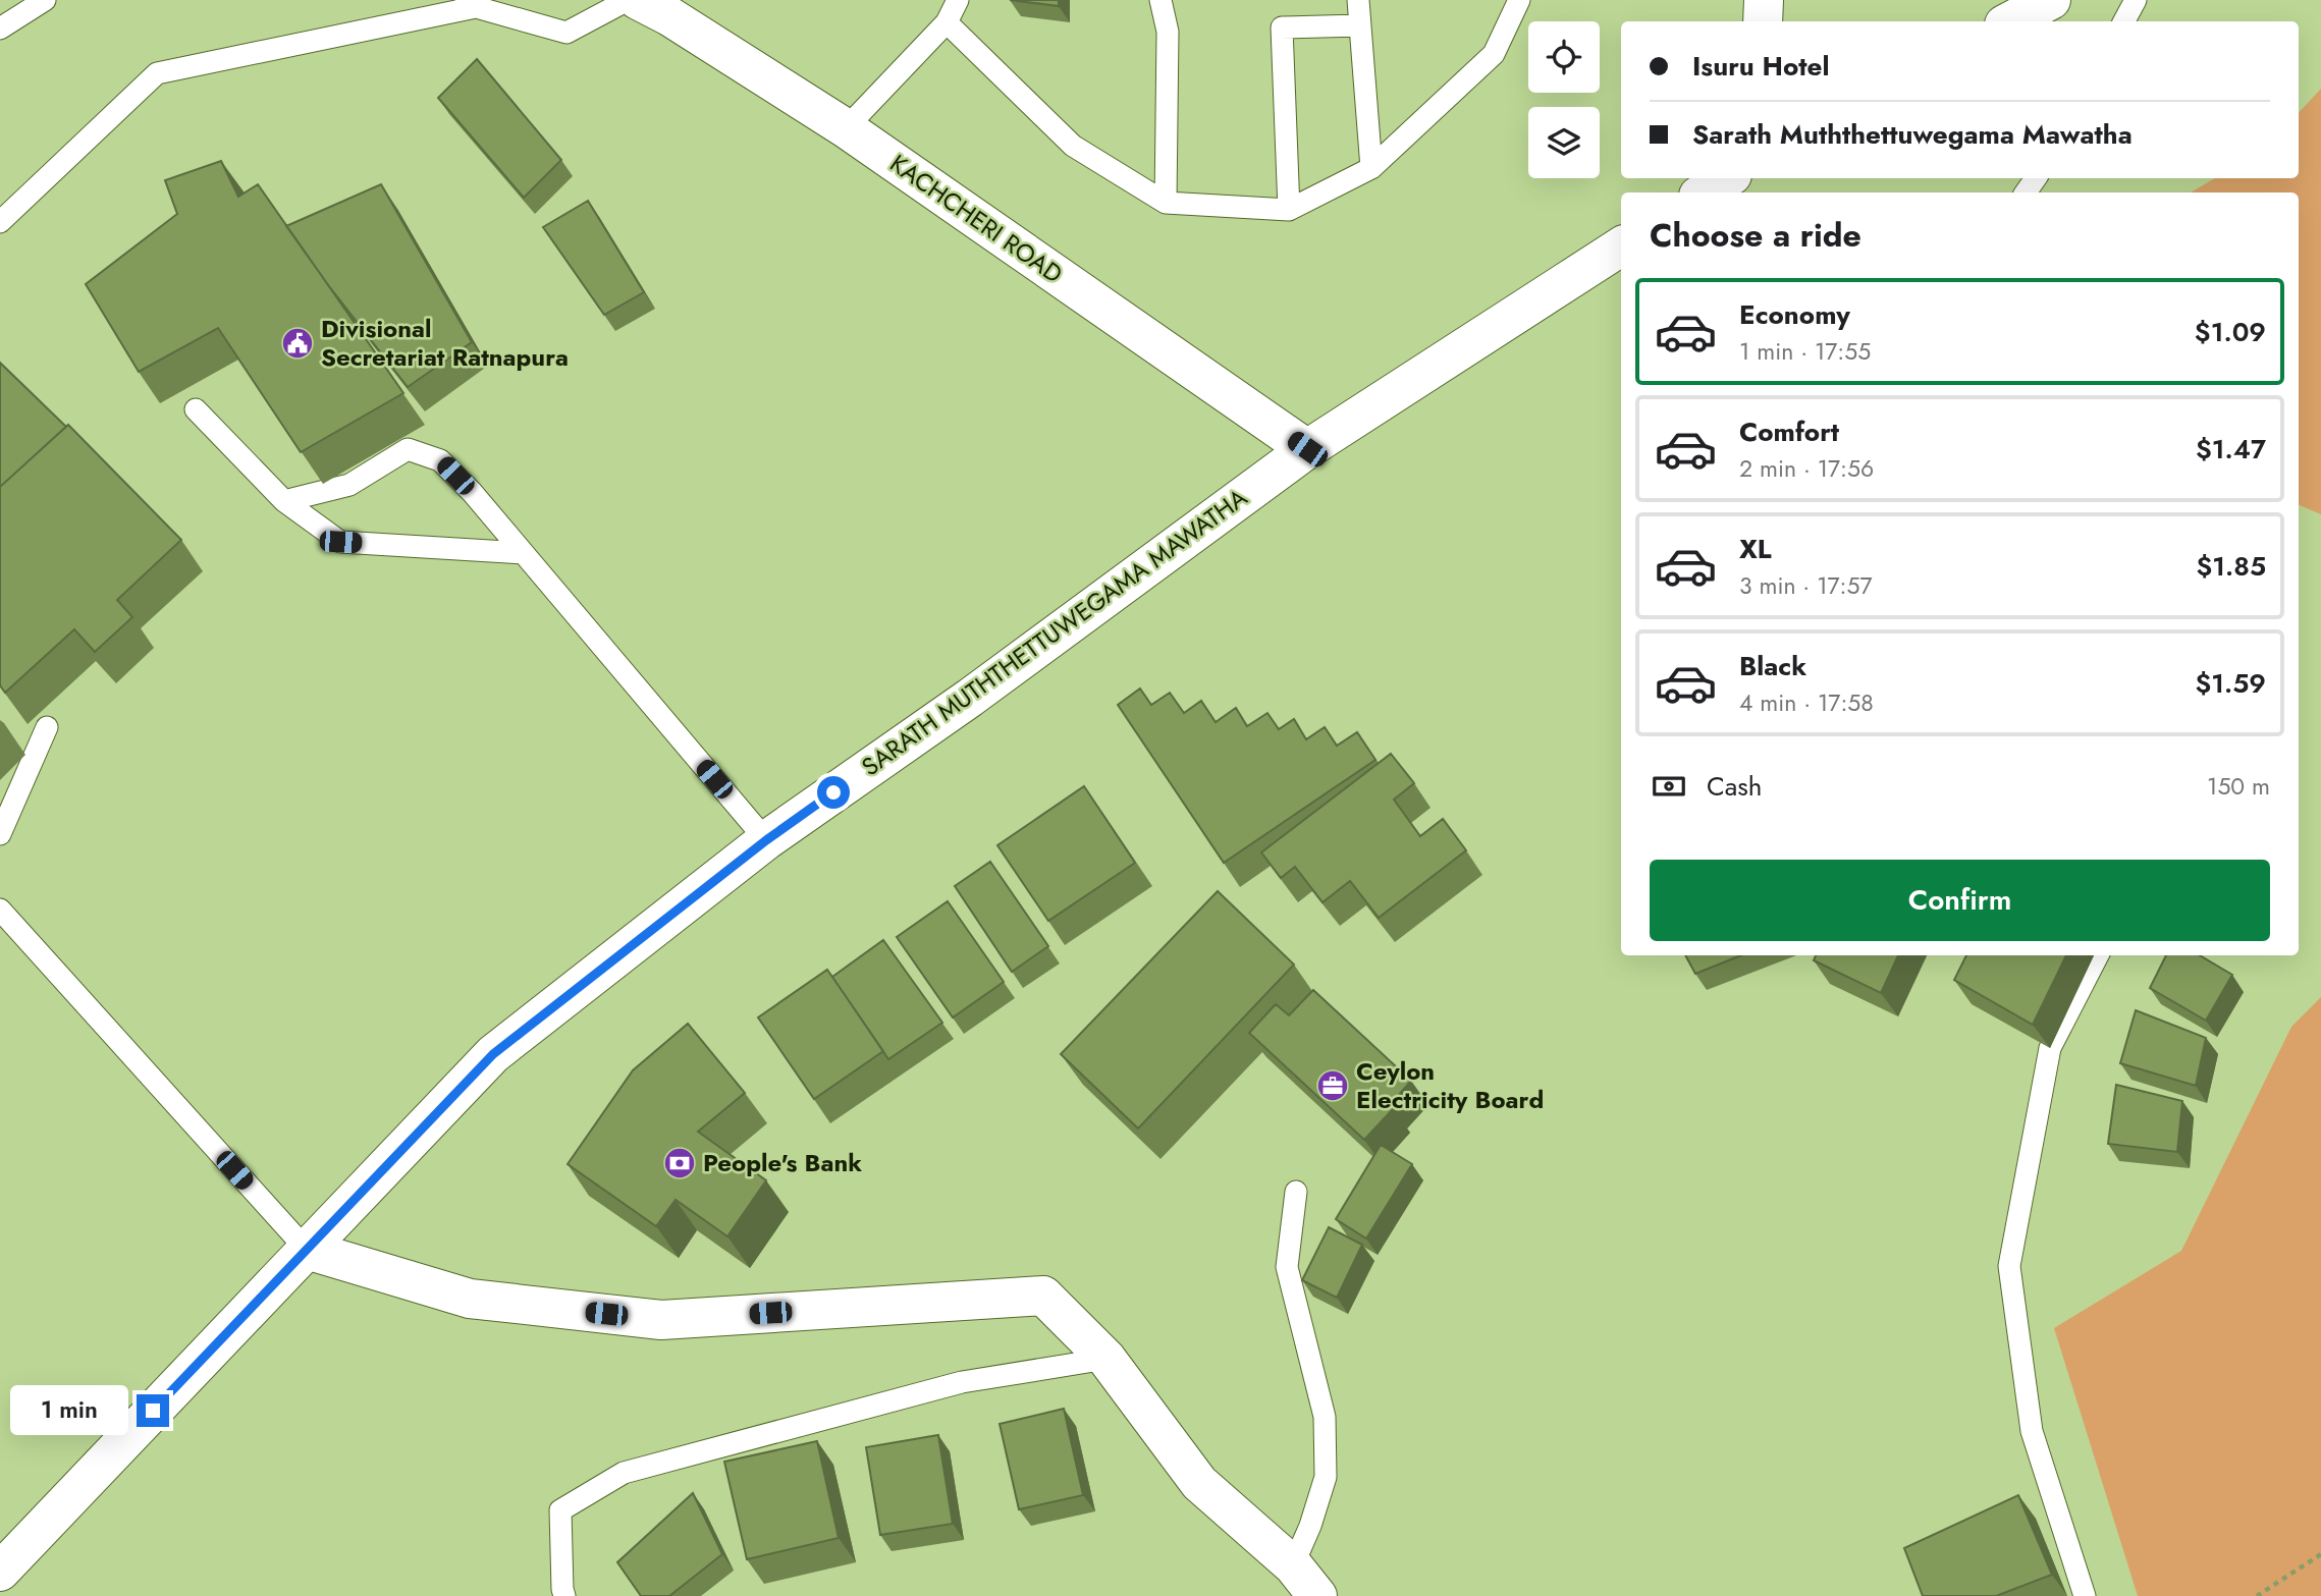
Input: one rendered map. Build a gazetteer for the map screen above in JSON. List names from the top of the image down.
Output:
{
  "streets": {
    "main road": ["KACHCHERI ROAD", "SARATH MUTHTHETTUWEGAMA MAWATHA"]
  },
  "crossings": [
    ["KACHCHERI ROAD", "SARATH MUTHTHETTUWEGAMA MAWATHA"]
  ],
  "places": {
    "public building": ["Divisional Secretariat Ratnapura"],
    "office": ["Ceylon Electricity Board"],
    "bank": ["People's Bank"]
  },
  "page": {
    "banner": ["Isuru Hotel", "Sarath Muththettuwegama Mawatha"],
    "heading": "Choose a ride",
    "list": [
      {
        "name": "Economy",
        "note": "1 min · 17:55",
        "value": "$1.09"
      },
      {
        "name": "Comfort",
        "note": "2 min · 17:56",
        "value": "$1.47"
      },
      {
        "name": "XL",
        "note": "3 min · 17:57",
        "value": "$1.85"
      },
      {
        "name": "Black",
        "note": "4 min · 17:58",
        "value": "$1.59"
      }
    ],
    "pay": ["Cash", "150 m"],
    "buttons": "Confirm",
    "bubble": "1 min"
  }
}
